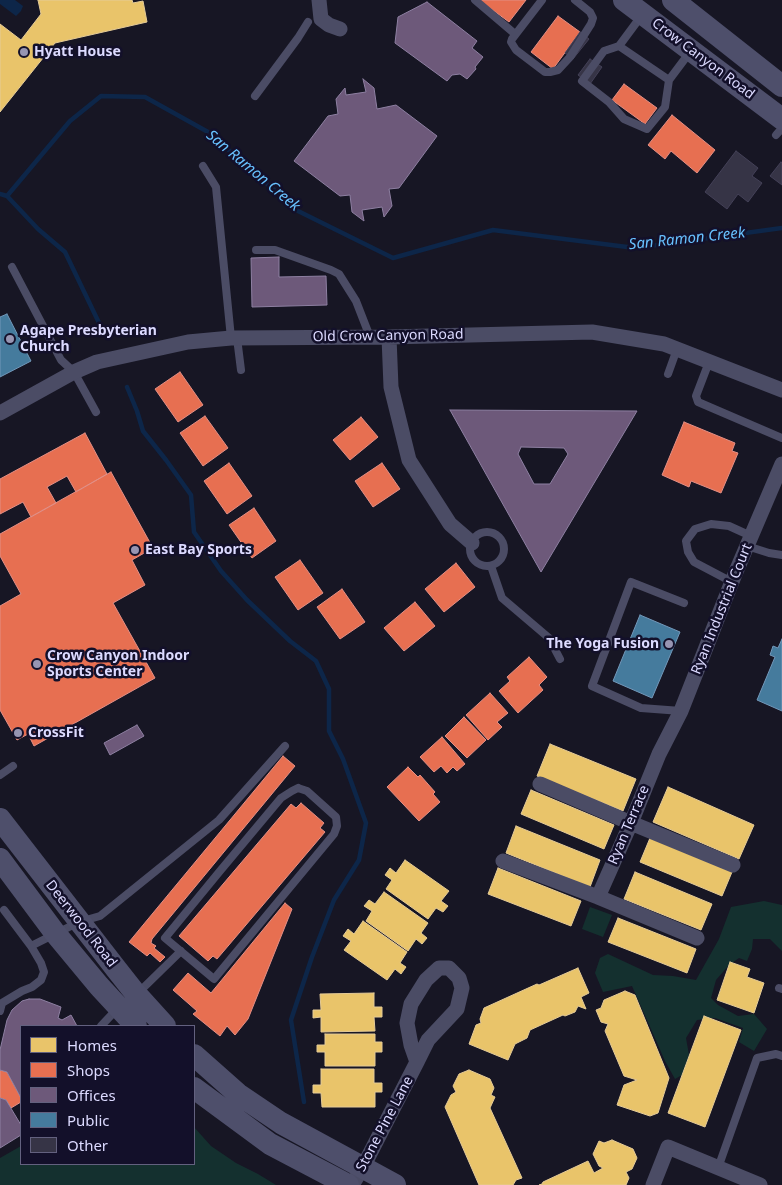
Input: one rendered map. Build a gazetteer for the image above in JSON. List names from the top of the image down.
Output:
{
  "streets": {
    "street": [
      "Crow Canyon Road",
      "Old Crow Canyon Road",
      "Ryan Industrial Court",
      "Ryan Terrace",
      "Deerwood Road",
      "Stone Pine Lane"
    ]
  },
  "crossings": [
    ["Ryan Industrial Court", "Ryan Terrace"]
  ],
  "water": ["San Ramon Creek"],
  "places": [
    "Hyatt House",
    "Agape Presbyterian Church",
    "East Bay Sports",
    "The Yoga Fusion",
    "Crow Canyon Indoor Sports Center",
    "CrossFit"
  ],
  "legend": [
    "Homes",
    "Shops",
    "Offices",
    "Public",
    "Other"
  ]
}
